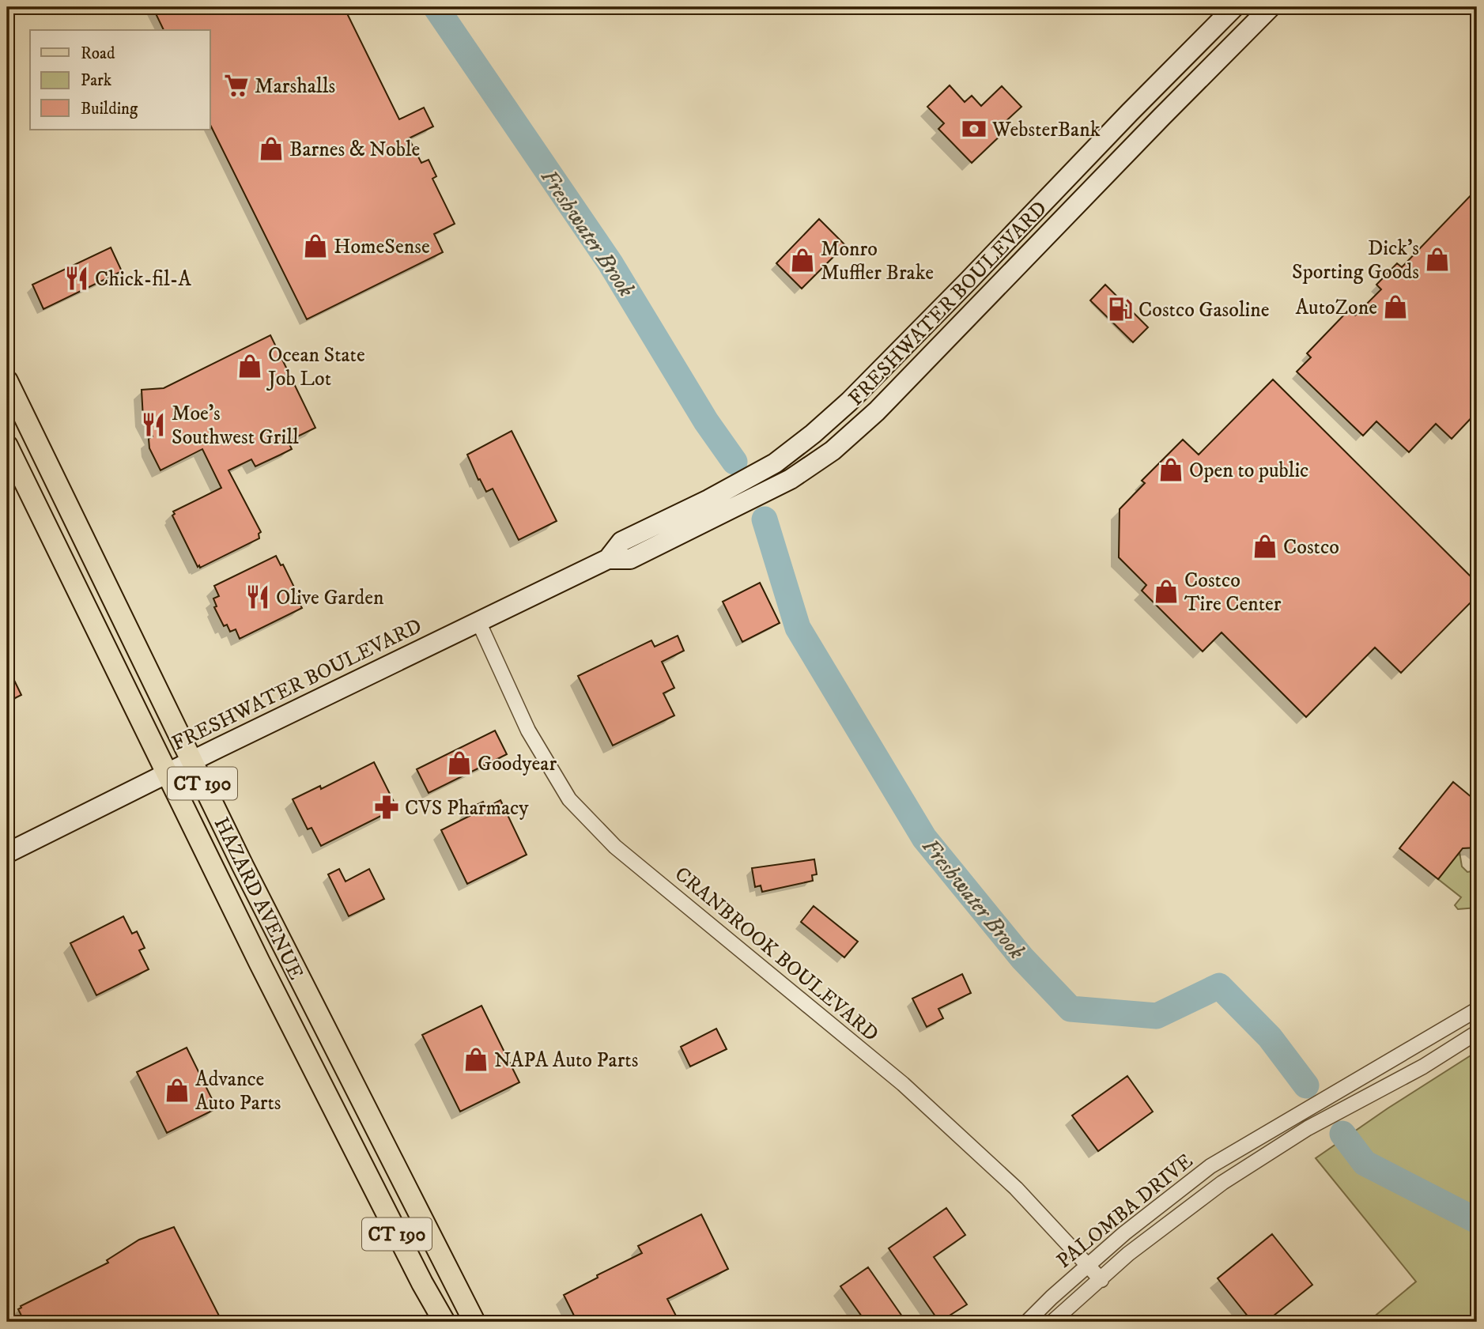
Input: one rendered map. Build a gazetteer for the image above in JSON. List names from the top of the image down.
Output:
{
  "streets": {
    "main road": ["CT 190", "HAZARD AVENUE"],
    "street": ["FRESHWATER BOULEVARD", "CRANBROOK BOULEVARD", "PALOMBA DRIVE"]
  },
  "crossings": [
    ["FRESHWATER BOULEVARD", "HAZARD AVENUE"],
    ["FRESHWATER BOULEVARD", "CRANBROOK BOULEVARD"],
    ["CRANBROOK BOULEVARD", "PALOMBA DRIVE"]
  ],
  "water": ["Freshwater Brook"],
  "places": {
    "supermarket": ["Marshalls"],
    "bank": ["WebsterBank"],
    "shop": [
      "Barnes & Noble",
      "HomeSense",
      "Dick's Sporting Goods",
      "Monro Muffler Brake",
      "AutoZone",
      "Ocean State Job Lot",
      "Open to public",
      "Costco",
      "Costco Tire Center",
      "Goodyear",
      "NAPA Auto Parts",
      "Advance Auto Parts"
    ],
    "restaurant": ["Chick-fil-A", "Moe's Southwest Grill", "Olive Garden"],
    "fuel station": ["Costco Gasoline"],
    "pharmacy": ["CVS Pharmacy"]
  },
  "legend": ["Road", "Park", "Building"]
}
